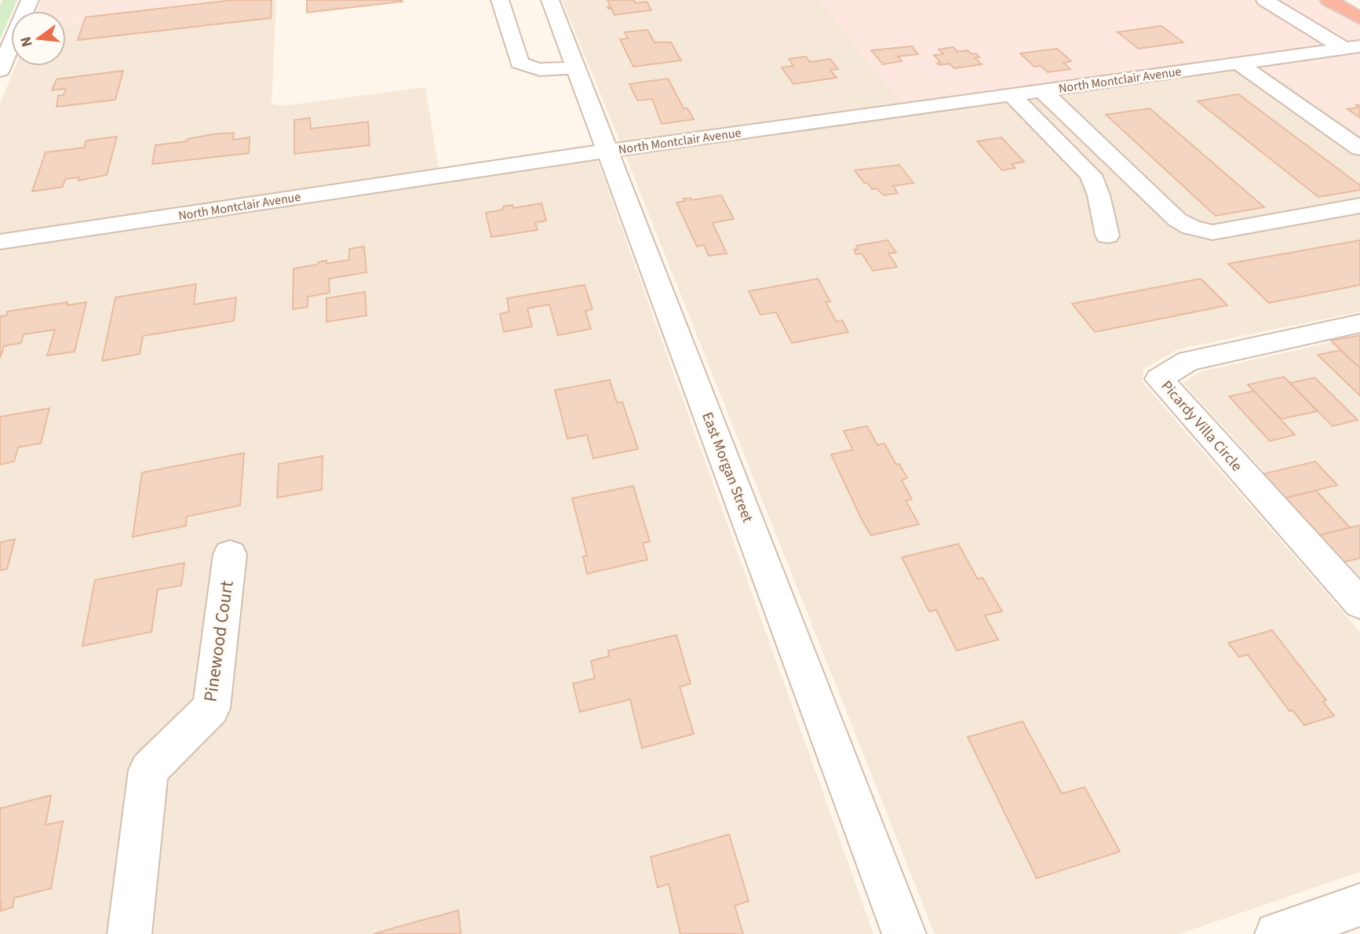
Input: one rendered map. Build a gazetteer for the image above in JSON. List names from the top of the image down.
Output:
{
  "streets": {
    "street": [
      "North Montclair Avenue",
      "Picardy Villa Circle",
      "East Morgan Street",
      "Pinewood Court"
    ]
  },
  "crossings": [
    ["North Montclair Avenue", "East Morgan Street"]
  ],
  "north": "left"
}
